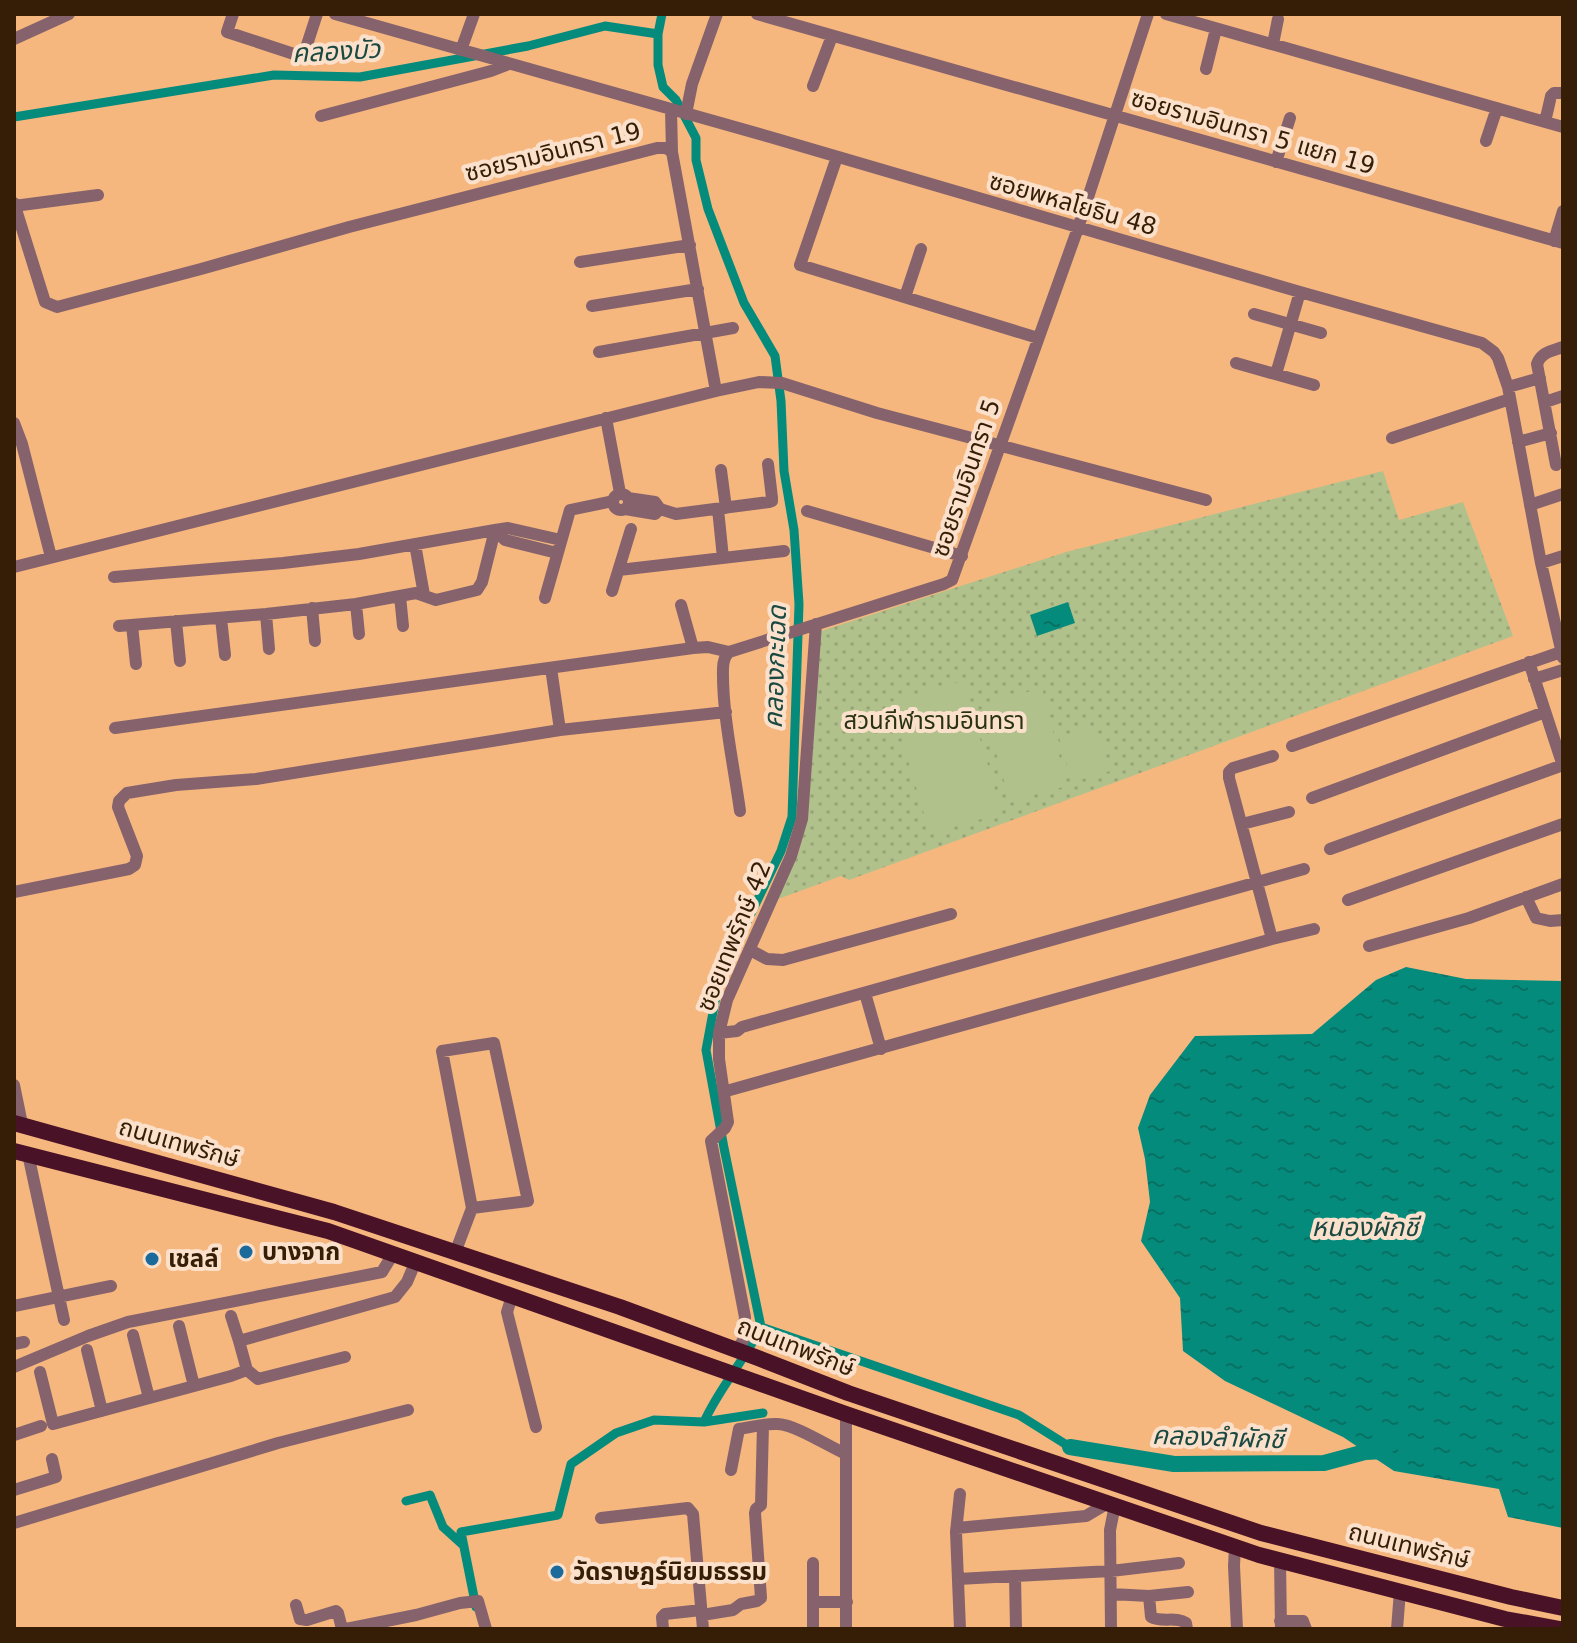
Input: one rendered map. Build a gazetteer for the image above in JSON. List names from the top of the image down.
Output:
{
  "streets": {
    "main road": ["ถนนเทพรักษ์"],
    "street": [
      "ซอยรามอินทรา 5 แยก 19",
      "ซอยรามอินทรา 19",
      "ซอยพหลโยธิน 48",
      "ซอยรามอินทรา 5",
      "ซอยเทพรักษ์ 42"
    ]
  },
  "crossings": [
    ["ซอยรามอินทรา 5 แยก 19", "ซอยรามอินทรา 5"],
    ["ซอยพหลโยธิน 48", "ซอยรามอินทรา 5"],
    ["ซอยรามอินทรา 5", "ซอยเทพรักษ์ 42"],
    ["ซอยเทพรักษ์ 42", "ถนนเทพรักษ์"]
  ],
  "water": [
    "คลองบัว",
    "คลองกะเฉด",
    "หนองผักชี",
    "คลองลำผักชี"
  ],
  "parks": ["สวนกีฬารามอินทรา"],
  "places": ["บางจาก", "เชลล์", "วัดราษฎร์นิยมธรรม"]
}
